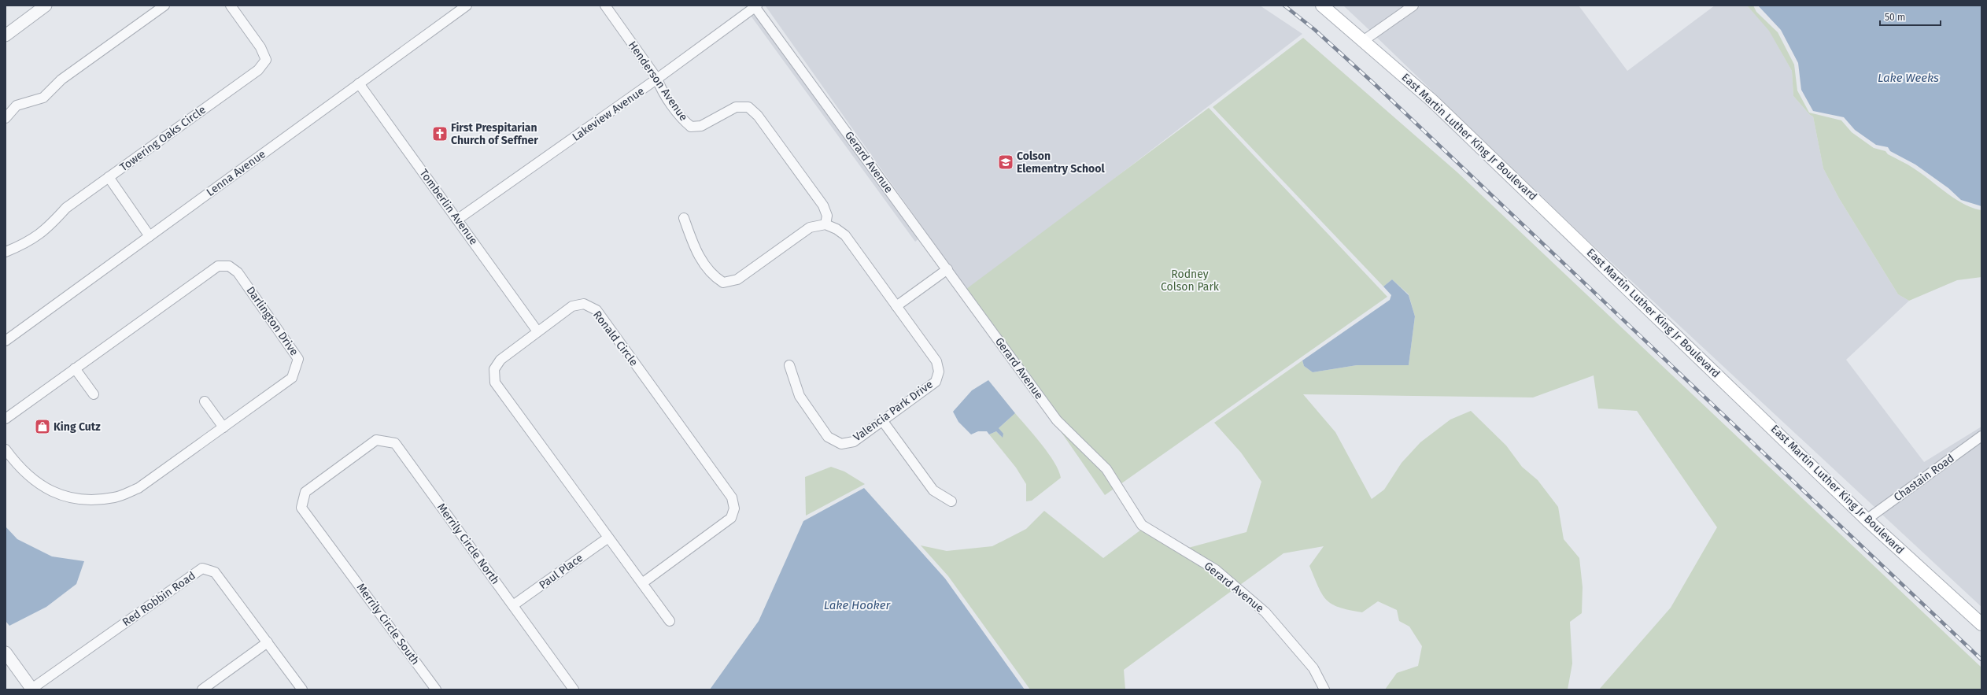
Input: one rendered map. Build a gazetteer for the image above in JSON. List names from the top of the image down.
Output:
{
  "streets": {
    "main road": ["East Martin Luther King Jr Boulevard"],
    "street": [
      "Henderson Avenue",
      "Lakeview Avenue",
      "Towering Oaks Circle",
      "Gerard Avenue",
      "Lenna Avenue",
      "Tomberlin Avenue",
      "Darlington Drive",
      "Ronald Circle",
      "Valencia Park Drive",
      "Chastain Road",
      "Merrily Circle North",
      "Paul Place",
      "Red Robbin Road",
      "Merrily Circle South"
    ]
  },
  "crossings": [
    ["Henderson Avenue", "Lakeview Avenue"],
    ["Henderson Avenue", "Valencia Park Drive"],
    ["Lakeview Avenue", "Gerard Avenue"],
    ["Lakeview Avenue", "Tomberlin Avenue"],
    ["East Martin Luther King Jr Boulevard", "Chastain Road"],
    ["Lenna Avenue", "Tomberlin Avenue"],
    ["Tomberlin Avenue", "Ronald Circle"],
    ["Ronald Circle", "Paul Place"],
    ["Merrily Circle North", "Paul Place"],
    ["Merrily Circle North", "Merrily Circle South"]
  ],
  "water": ["Lake Weeks", "Lake Hooker"],
  "parks": ["Rodney Colson Park"],
  "places": {
    "church": ["First Prespitarian Church of Seffner"],
    "school or university": ["Colson Elementry School"],
    "shop": ["King Cutz"]
  },
  "scale_bar": "50 m"
}
